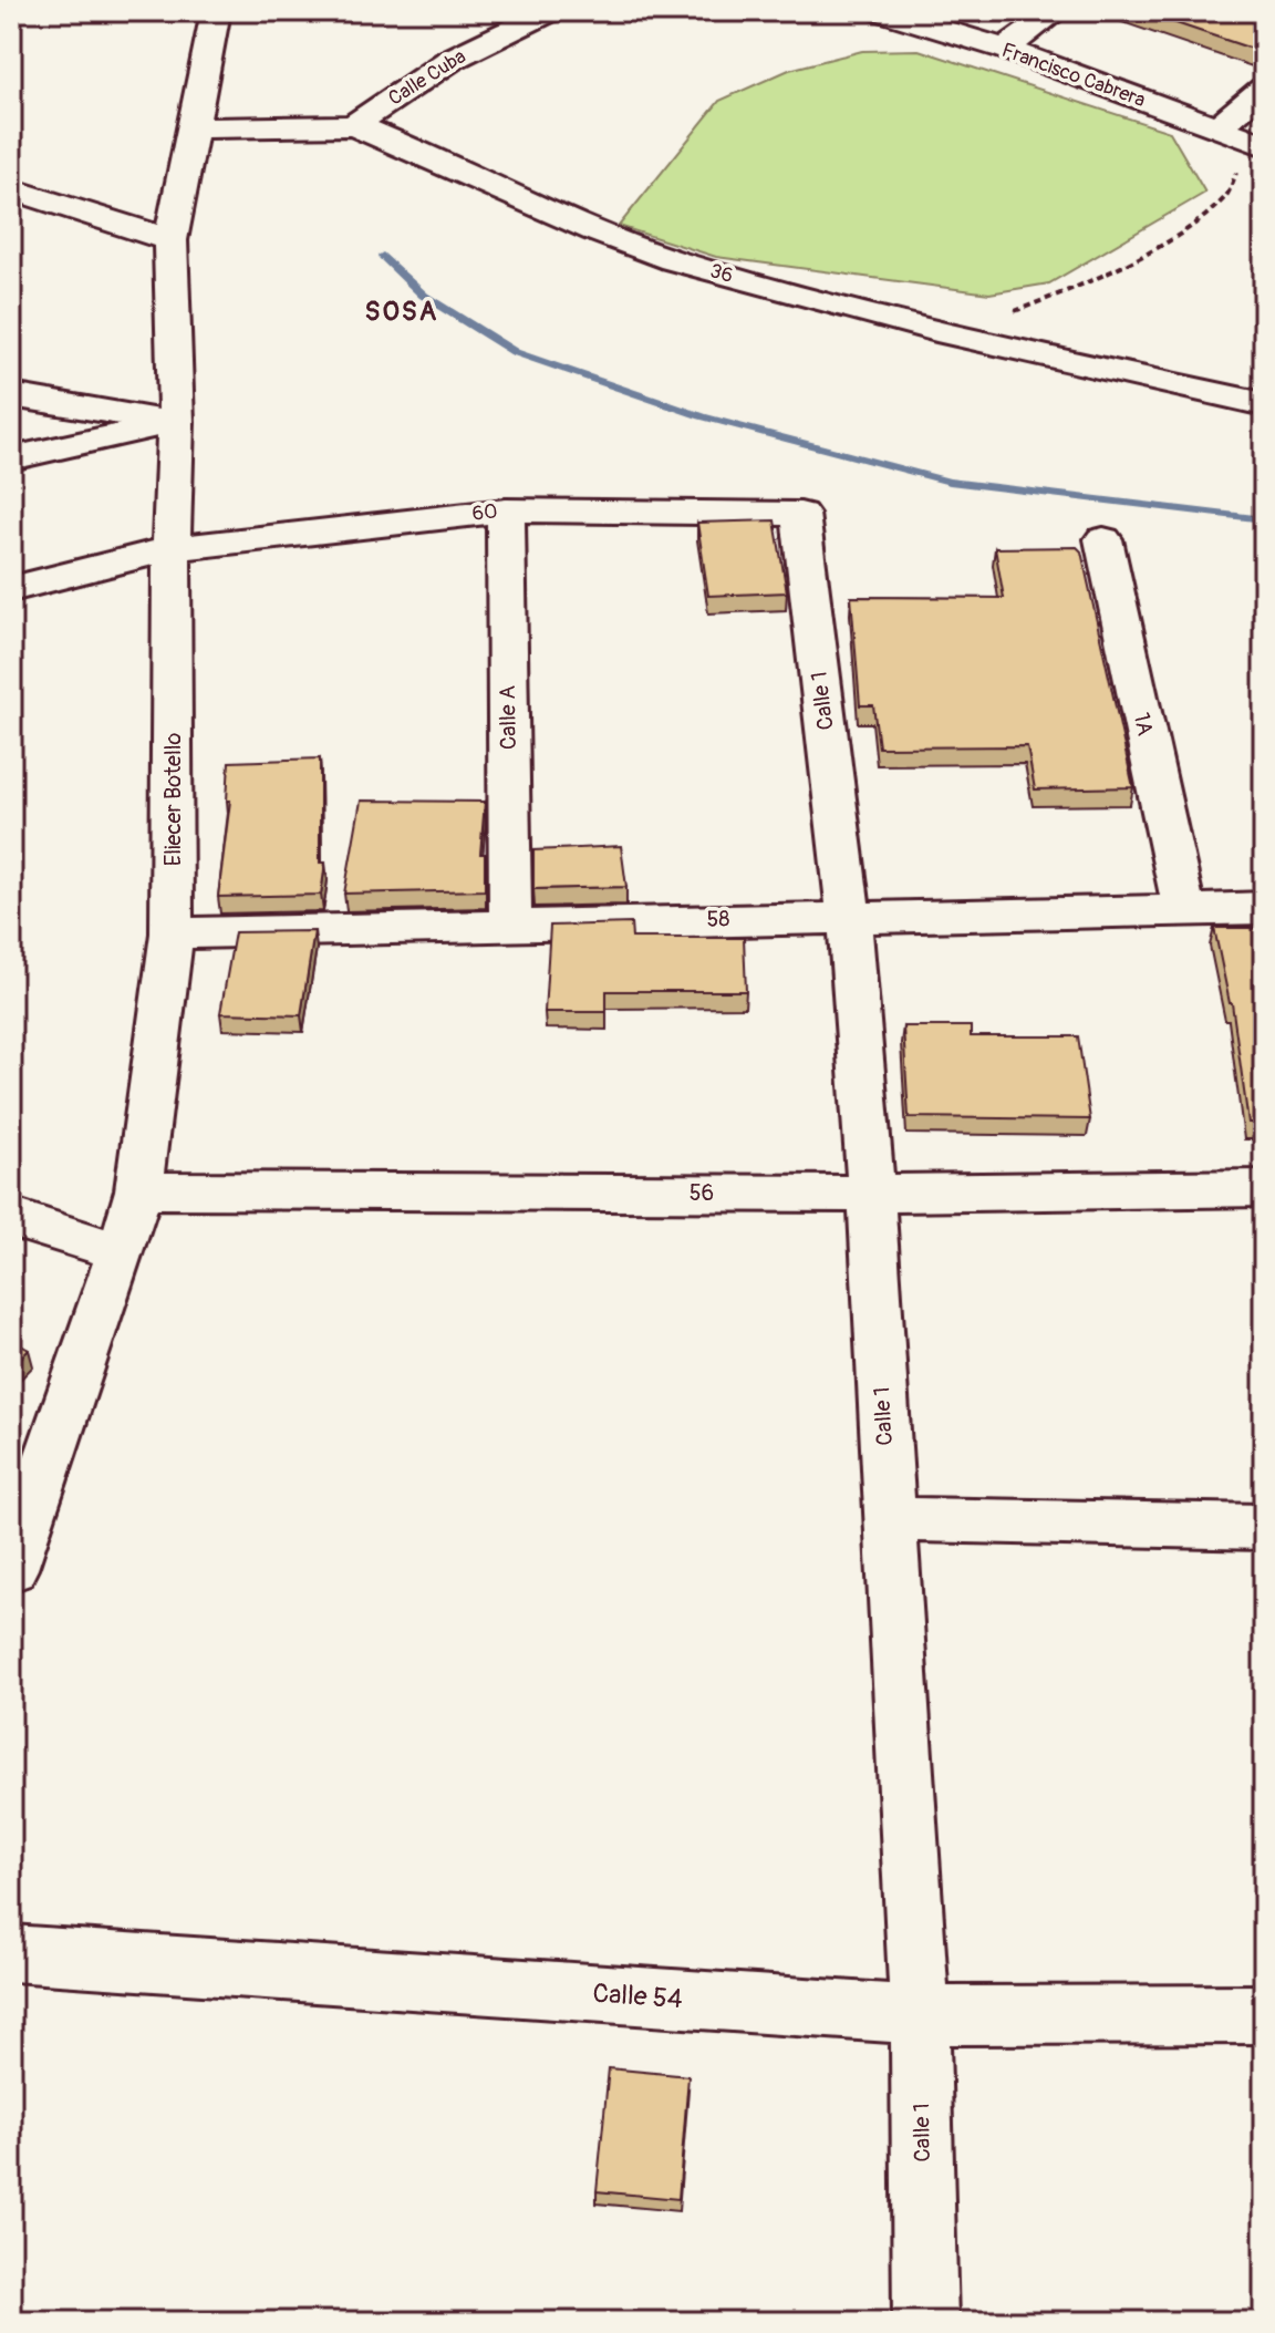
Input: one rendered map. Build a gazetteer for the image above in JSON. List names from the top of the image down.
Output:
{
  "streets": {
    "street": [
      "Francisco Cabrera",
      "Calle Cuba",
      "36",
      "60",
      "Calle 1",
      "Calle A",
      "1A",
      "Eliecer Botello",
      "58",
      "56",
      "Calle 54"
    ]
  },
  "crossings": [
    ["Calle Cuba", "36"],
    ["36", "Eliecer Botello"],
    ["60", "Calle 1"],
    ["60", "Calle A"],
    ["60", "Eliecer Botello"],
    ["Calle 1", "58"],
    ["Calle 1", "56"],
    ["Calle 1", "Calle 54"],
    ["Calle A", "58"],
    ["1A", "58"],
    ["Eliecer Botello", "58"],
    ["Eliecer Botello", "56"]
  ],
  "districts": ["SOSA"]
}
